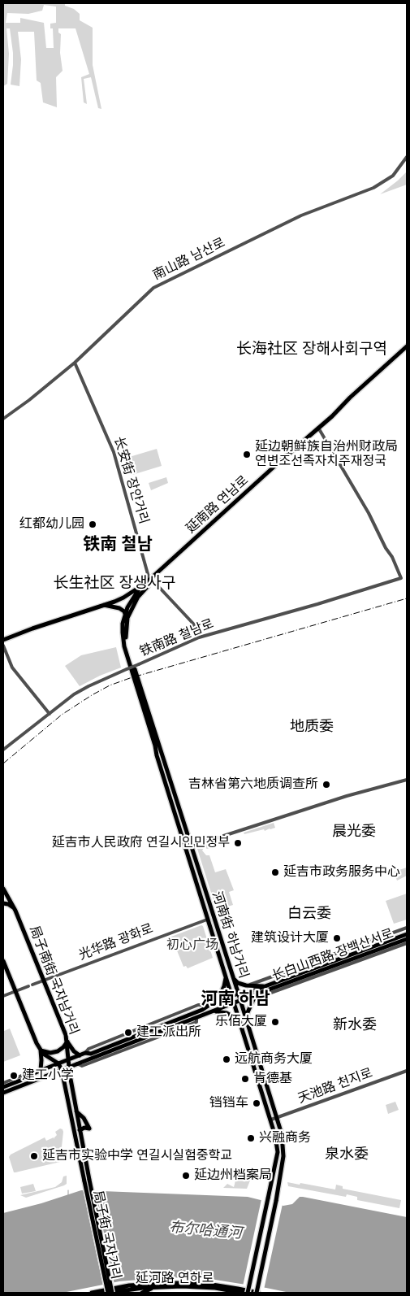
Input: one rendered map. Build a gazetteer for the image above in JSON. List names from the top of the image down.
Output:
{
  "streets": {
    "main road": [
      "延南路 연남로",
      "河南街 하남거리",
      "长白山西路 장백산서로",
      "局子南街 국자남거리",
      "局子街 국자거리",
      "延河路 연하로"
    ],
    "street": [
      "南山路 남산로",
      "长安街 장안거리",
      "铁南路 철남로",
      "光华路 광화로",
      "天池路 천지로"
    ]
  },
  "crossings": [
    ["南山路 남산로", "长安街 장안거리"],
    ["长安街 장안거리", "延南路 연남로"],
    ["延南路 연남로", "铁南路 철남로"],
    ["延南路 연남로", "河南街 하남거리"],
    ["河南街 하남거리", "光华路 광화로"],
    ["河南街 하남거리", "长白山西路 장백산서로"],
    ["河南街 하남거리", "天池路 천지로"],
    ["河南街 하남거리", "延河路 연하로"],
    ["光华路 광화로", "局子南街 국자남거리"],
    ["长白山西路 장백산서로", "局子南街 국자남거리"],
    ["局子南街 국자남거리", "局子街 국자거리"],
    ["局子街 국자거리", "延河路 연하로"]
  ],
  "districts": [
    "长海社区 장해사회구역",
    "铁南 철남",
    "长生社区 장생사구",
    "地质委",
    "晨光委",
    "白云委",
    "河南 하남",
    "新水委",
    "泉水委"
  ],
  "water": ["布尔哈通河"],
  "parks": ["初心广场"],
  "places": [
    "延边朝鲜族自治州财政局 연변조선족자치주재정국",
    "红都幼儿园",
    "吉林省第六地质调查所",
    "延吉市人民政府 연길시인민정부",
    "延吉市政务服务中心",
    "建筑设计大厦",
    "乐佰大厦",
    "建工派出所",
    "远航商务大厦",
    "建工小学",
    "肯德基",
    "铛铛车",
    "兴融商务",
    "延吉市实验中学 연길시실험중학교",
    "延边州档案局"
  ]
}
